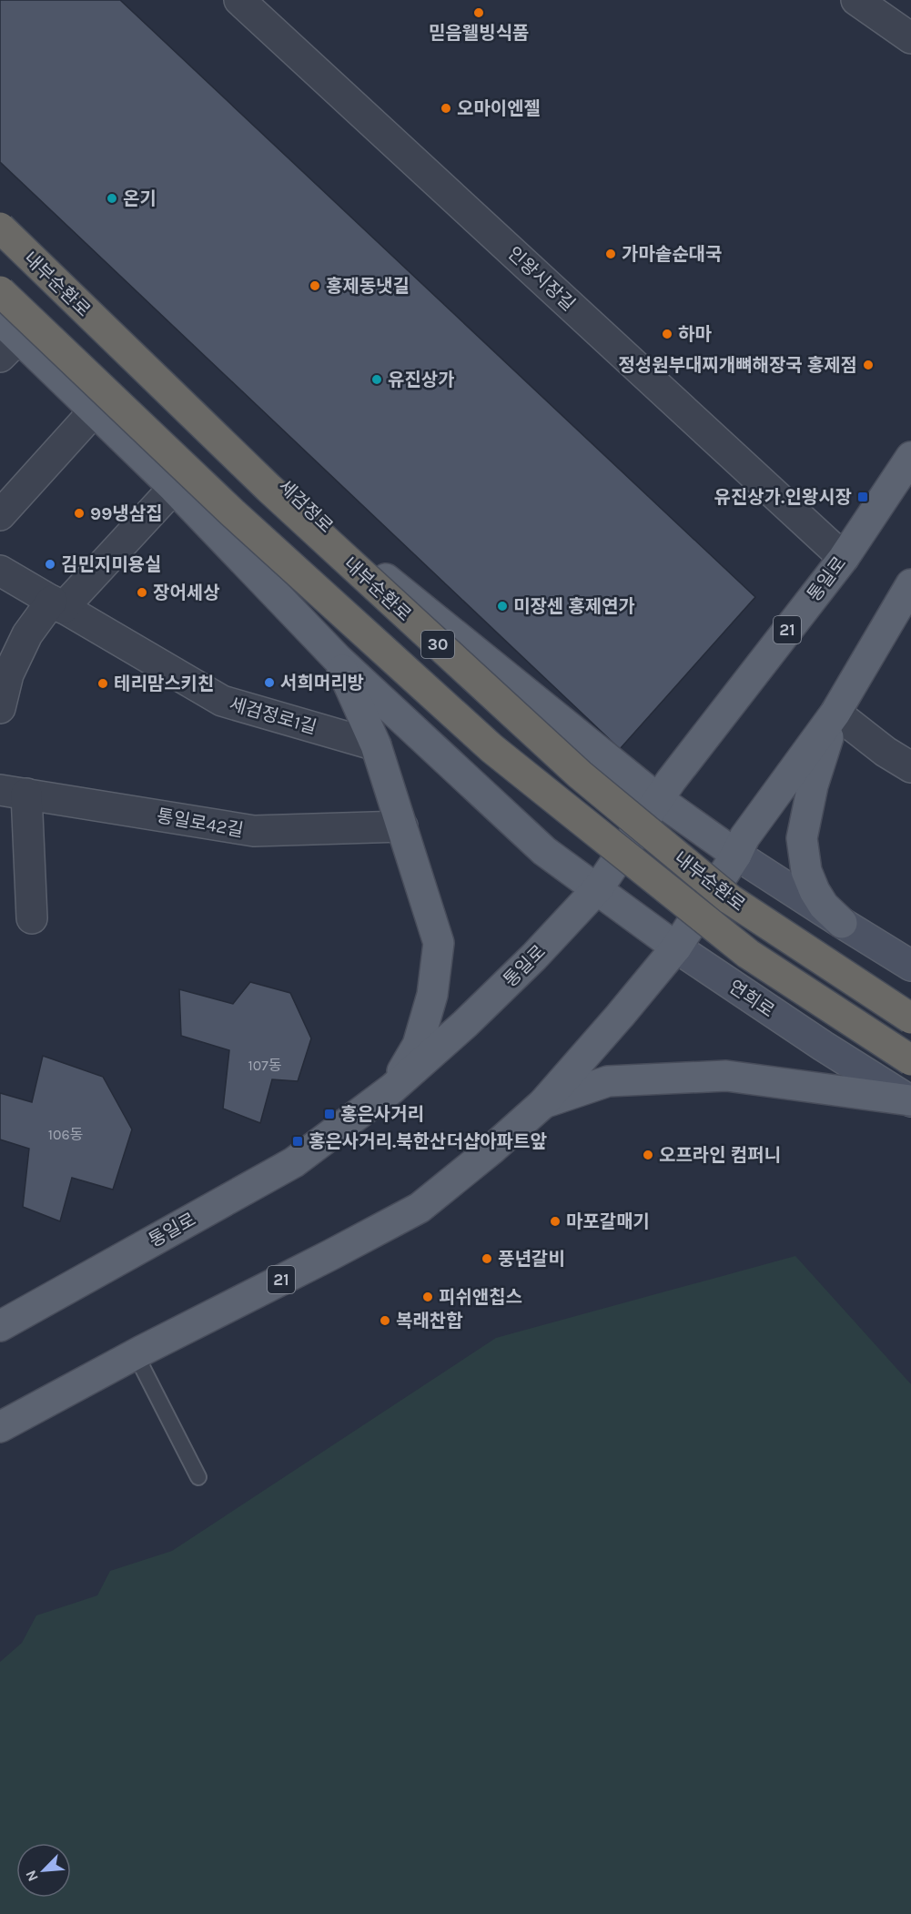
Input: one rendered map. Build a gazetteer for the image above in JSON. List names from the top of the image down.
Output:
{
  "streets": {
    "highway": ["내부순환로", "30"],
    "main road": [
      "세검정로",
      "통일로",
      "21",
      "연희로"
    ],
    "street": ["인왕시장길", "세검정로1길", "통일로42길"]
  },
  "crossings": [
    ["인왕시장길", "통일로"],
    ["세검정로", "통일로"],
    ["통일로", "연희로"],
    ["21", "연희로"]
  ],
  "places": {
    "other": [
      "믿음웰빙식품",
      "오마이엔젤",
      "온기",
      "가마솥순대국",
      "홍제동냇길",
      "하마",
      "정성원부대찌개뼈해장국 홍제점",
      "유진상가",
      "99냉삼집",
      "김민지미용실",
      "장어세상",
      "미장센 홍제연가",
      "서희머리방",
      "테리맘스키친",
      "오프라인 컴퍼니",
      "마포갈매기",
      "풍년갈비",
      "피쉬앤칩스",
      "복래찬합"
    ],
    "transit": ["유진상가.인왕시장", "홍은사거리", "홍은사거리.북한산더샵아파트앞"]
  },
  "house_numbers": ["107동", "106동"],
  "north": "bottom left"
}
